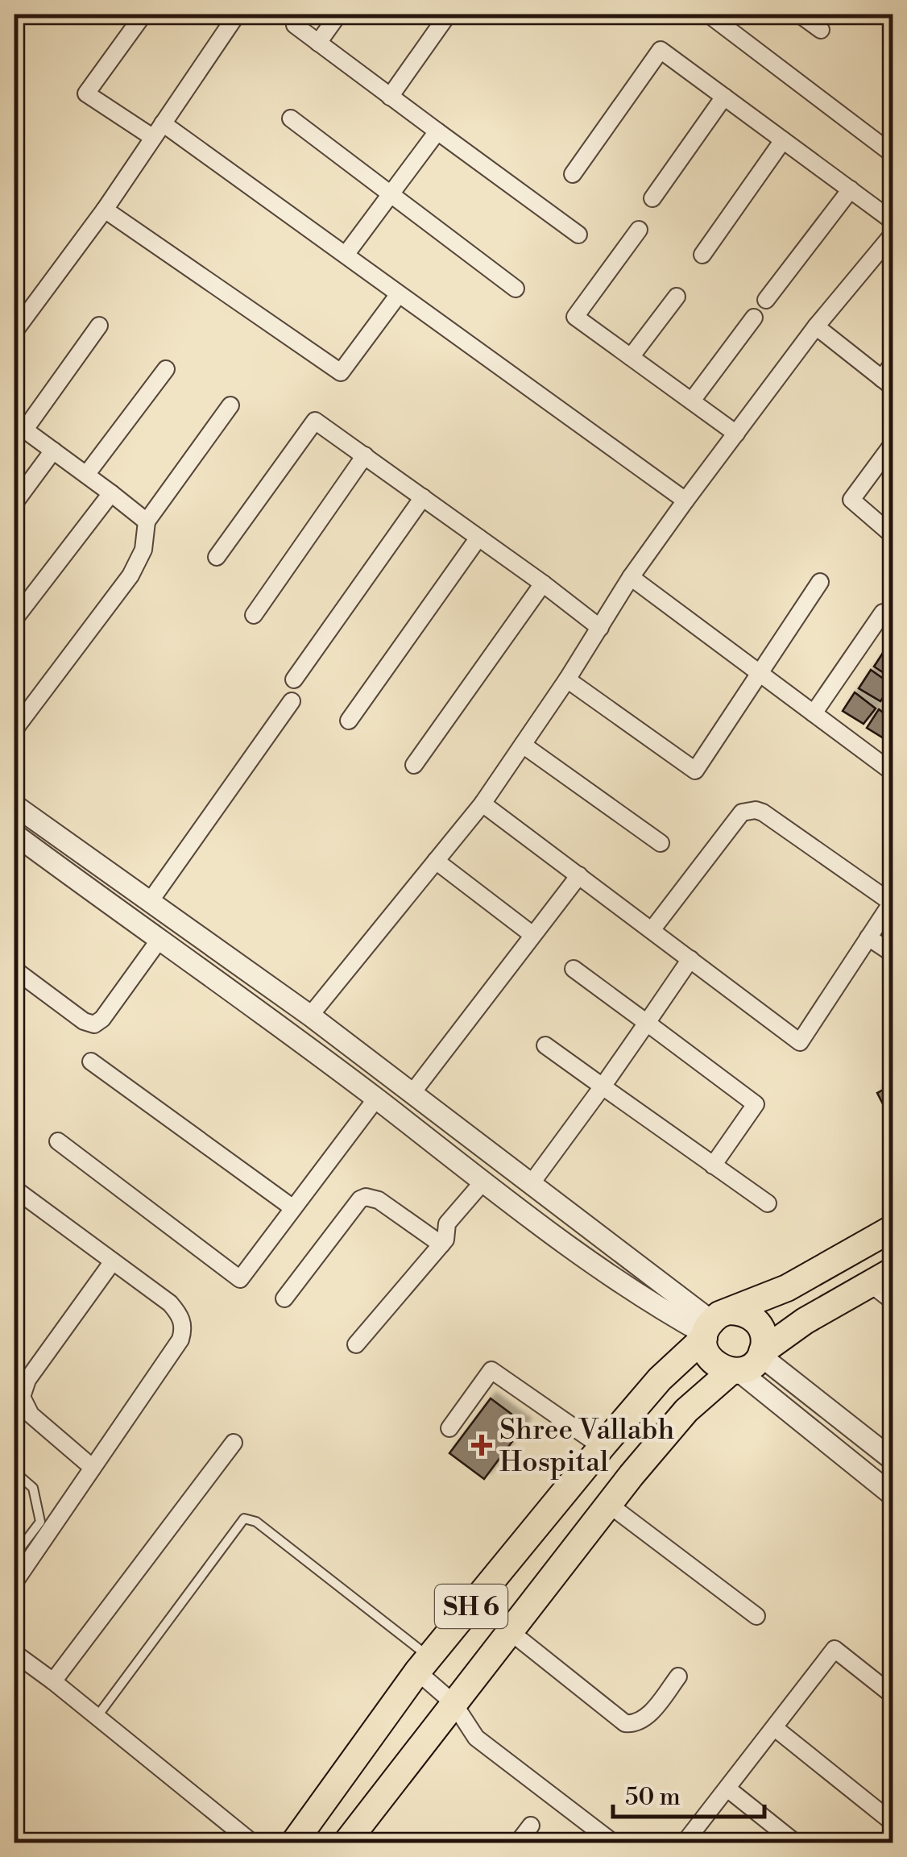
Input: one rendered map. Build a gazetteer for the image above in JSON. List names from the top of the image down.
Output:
{
  "streets": {
    "main road": ["SH 6"]
  },
  "places": {
    "health": ["Shree Vallabh Hospital"]
  },
  "scale_bar": "50 m"
}
